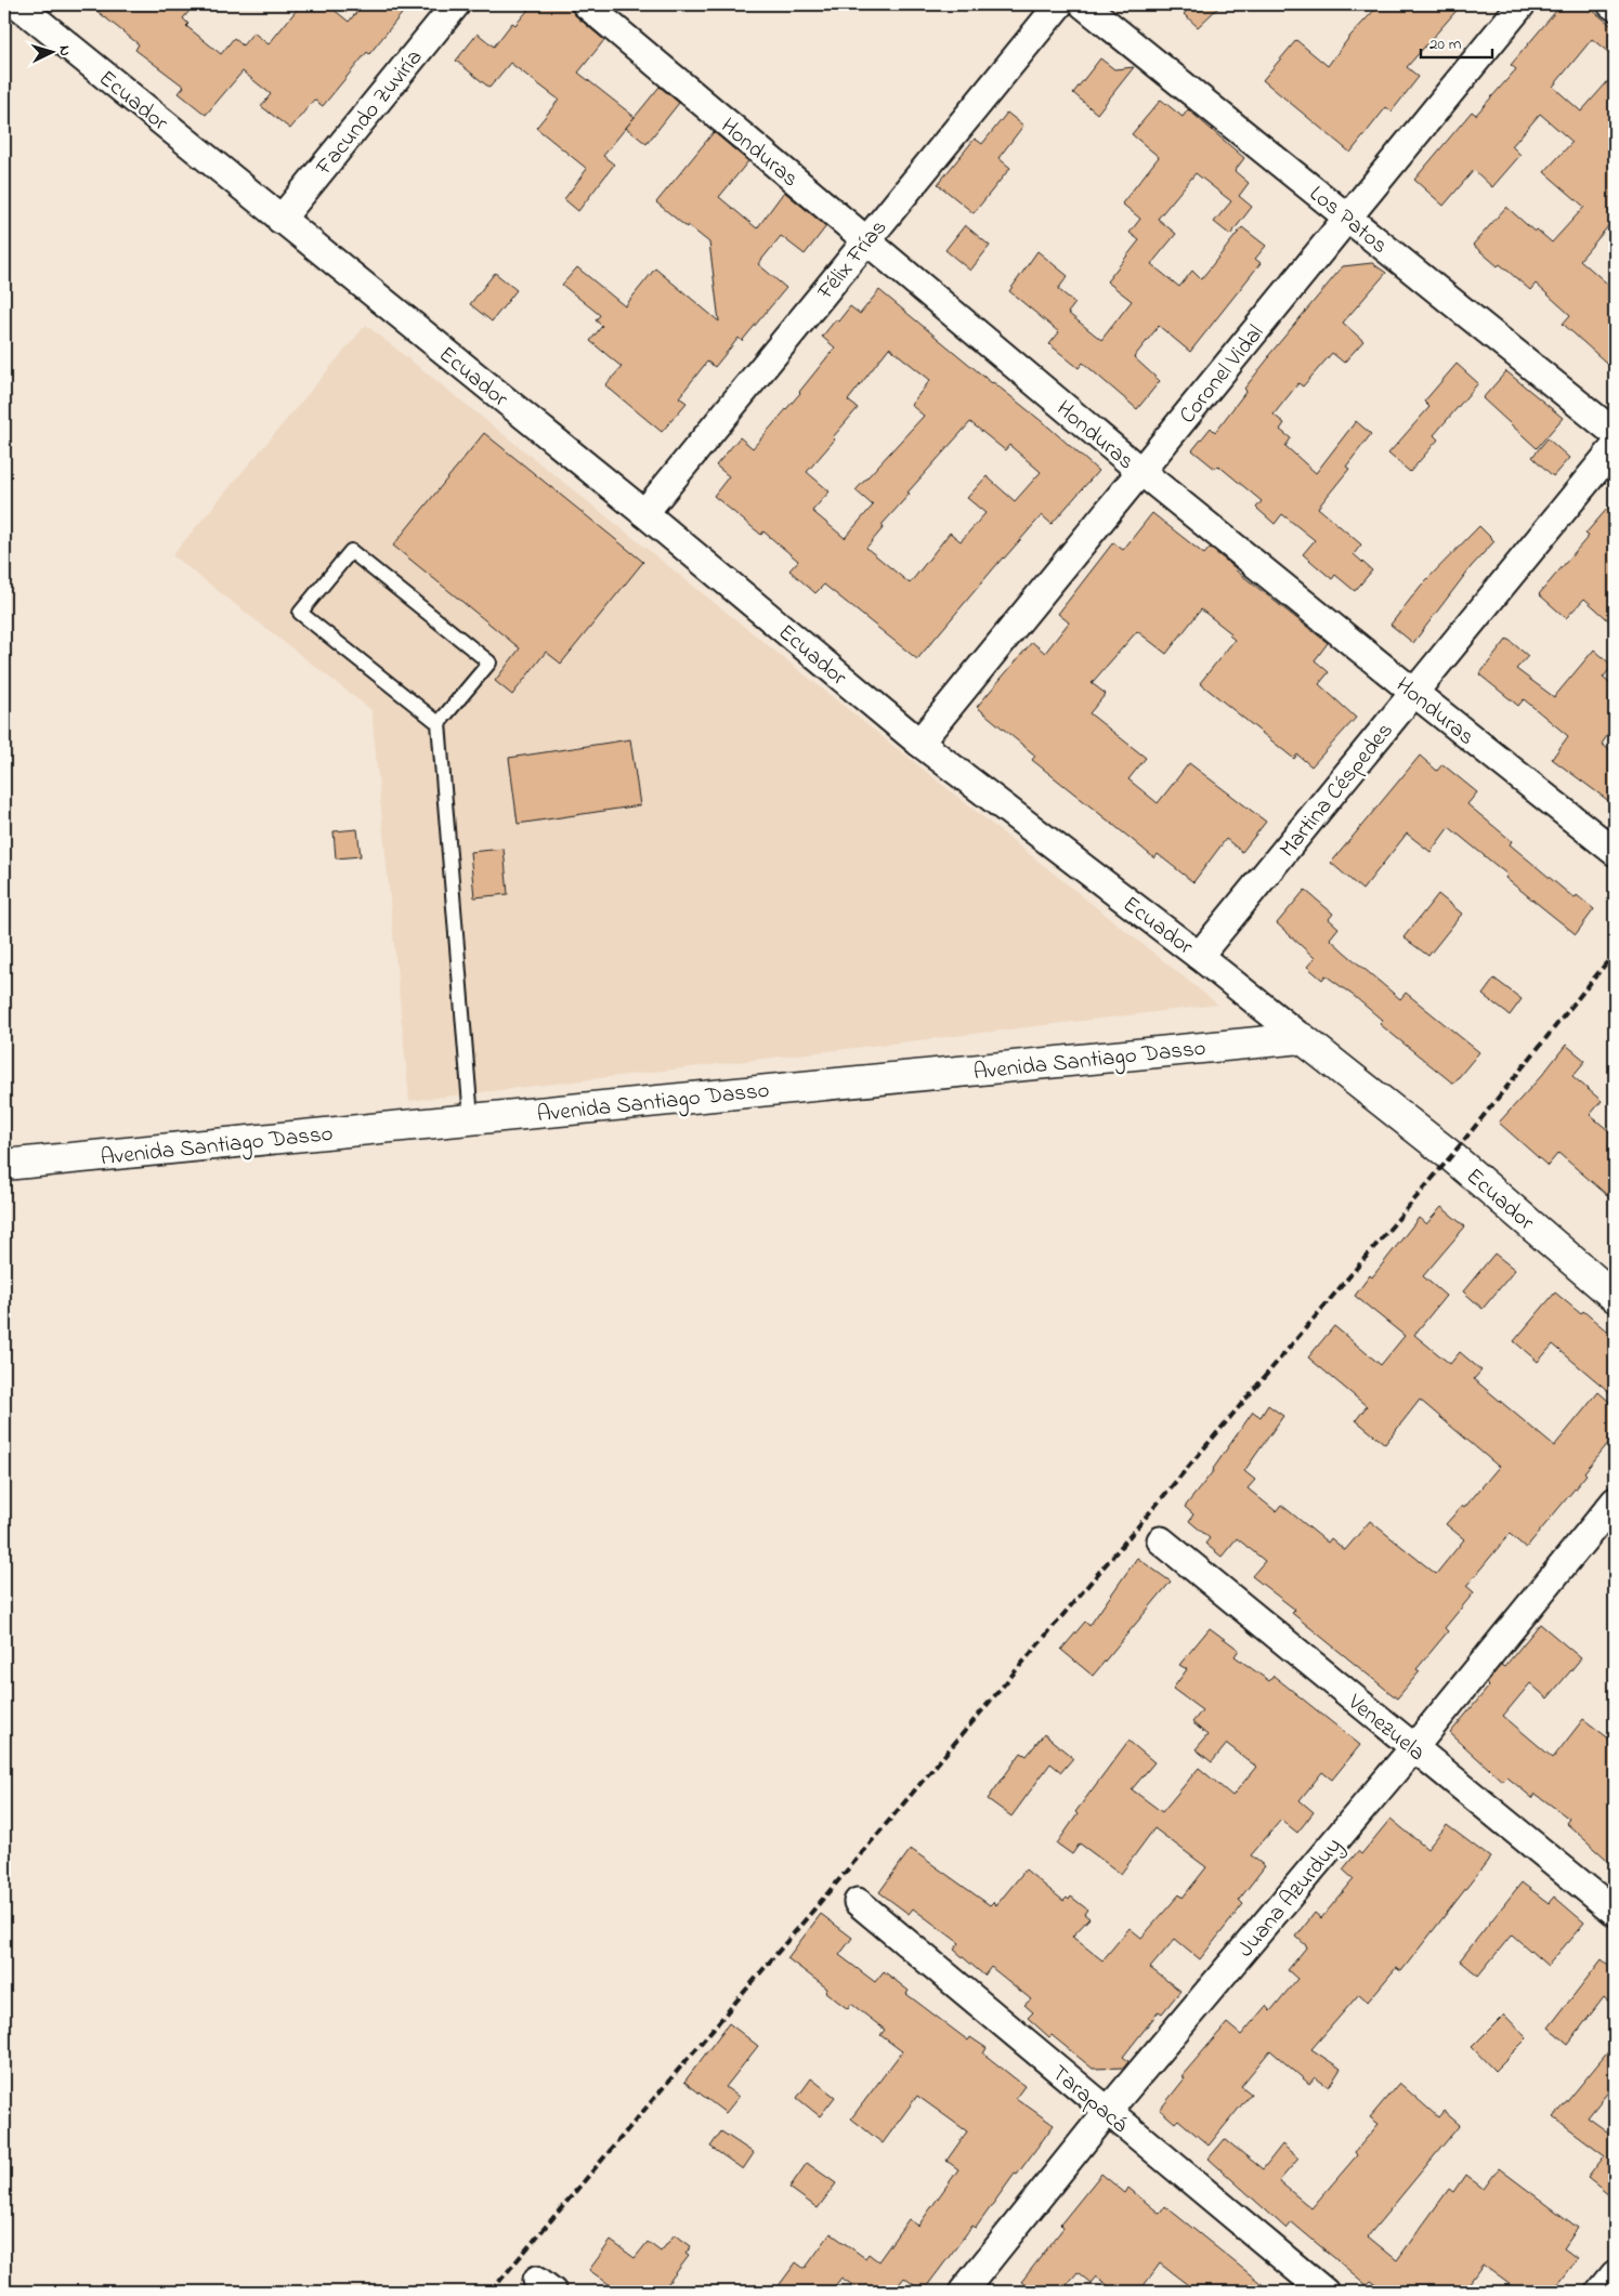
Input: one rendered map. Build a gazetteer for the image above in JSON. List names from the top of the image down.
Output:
{
  "streets": {
    "main road": ["Ecuador", "Avenida Santiago Dasso"],
    "street": [
      "Facundo Zuviría",
      "Honduras",
      "Los Patos",
      "Félix Frías",
      "Coronel Vidal",
      "Martina Céspedes",
      "Venezuela",
      "Juana Azurduy",
      "Tarapacá"
    ]
  },
  "crossings": [
    ["Ecuador", "Facundo Zuviría"],
    ["Ecuador", "Félix Frías"],
    ["Ecuador", "Coronel Vidal"],
    ["Ecuador", "Martina Céspedes"],
    ["Ecuador", "Avenida Santiago Dasso"],
    ["Honduras", "Félix Frías"],
    ["Honduras", "Coronel Vidal"],
    ["Honduras", "Martina Céspedes"],
    ["Los Patos", "Coronel Vidal"],
    ["Venezuela", "Juana Azurduy"],
    ["Juana Azurduy", "Tarapacá"]
  ],
  "scale_bar": "20 m",
  "north": "right"
}
